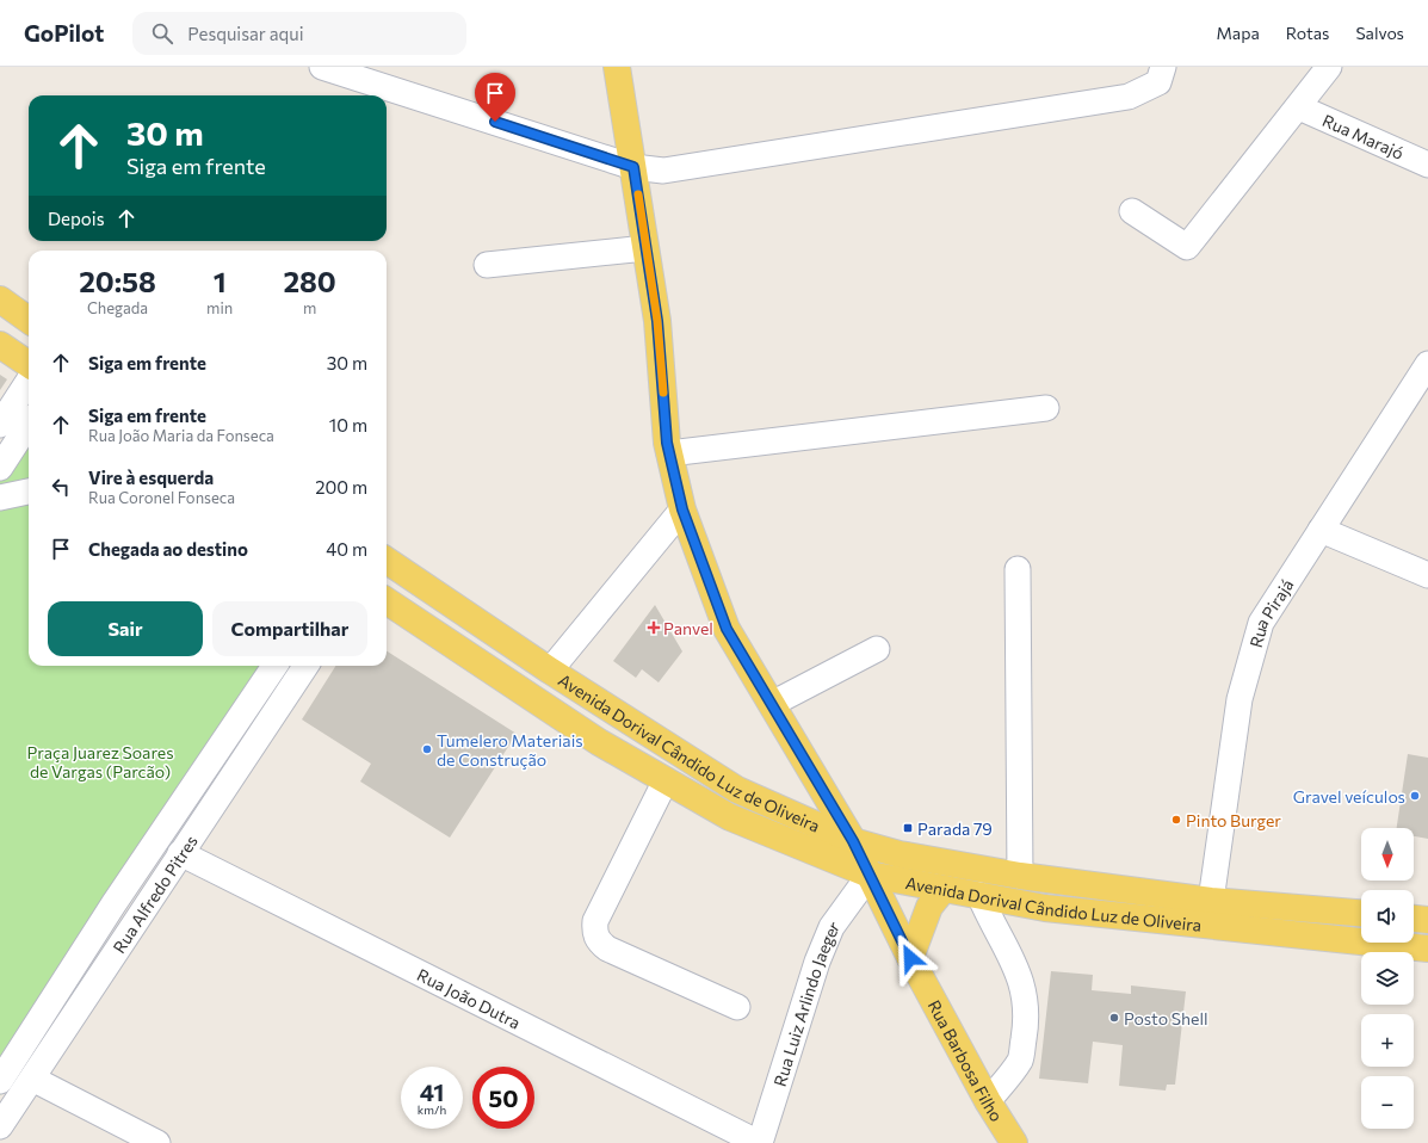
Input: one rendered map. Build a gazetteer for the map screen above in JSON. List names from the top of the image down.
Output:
{
  "streets": {
    "main road": ["Avenida Dorival Cândido Luz de Oliveira", "Rua Barbosa Filho"],
    "street": [
      "Rua Marajó",
      "Rua Pirajá",
      "Rua Alfredo Pitres",
      "Rua João Dutra",
      "Rua Luiz Arlindo Jaeger"
    ]
  },
  "crossings": [
    ["Rua Pirajá", "Avenida Dorival Cândido Luz de Oliveira"],
    ["Avenida Dorival Cândido Luz de Oliveira", "Rua Luiz Arlindo Jaeger"],
    ["Avenida Dorival Cândido Luz de Oliveira", "Rua Barbosa Filho"],
    ["Rua Alfredo Pitres", "Rua João Dutra"],
    ["Rua João Dutra", "Rua Luiz Arlindo Jaeger"],
    ["Rua Luiz Arlindo Jaeger", "Rua Barbosa Filho"]
  ],
  "parks": ["Praça Juarez Soares de Vargas (Parcão)"],
  "places": {
    "health": ["Panvel"],
    "other": [
      "Tumelero Materiais de Construção",
      "Gravel veículos",
      "Pinto Burger",
      "Posto Shell"
    ],
    "transit": ["Parada 79"]
  },
  "north": "bottom",
  "page": {
    "header": "GoPilot",
    "search": "Pesquisar aqui",
    "nav": ["Mapa", "Rotas", "Salvos"],
    "turn": ["30 m", "Siga em frente"],
    "then": "Depois",
    "eta": [
      "20:58",
      "Chegada",
      "1",
      "min",
      "280",
      "m"
    ],
    "list": [
      {
        "name": "Siga em frente",
        "value": "30 m"
      },
      {
        "name": "Siga em frente",
        "note": "Rua João Maria da Fonseca",
        "value": "10 m"
      },
      {
        "name": "Vire à esquerda",
        "note": "Rua Coronel Fonseca",
        "value": "200 m"
      },
      {
        "name": "Chegada ao destino",
        "value": "40 m"
      }
    ],
    "buttons": ["Sair", "Compartilhar"],
    "map_buttons": ["+", "−"],
    "speed": "41 km/h",
    "limit": "50"
  }
}
